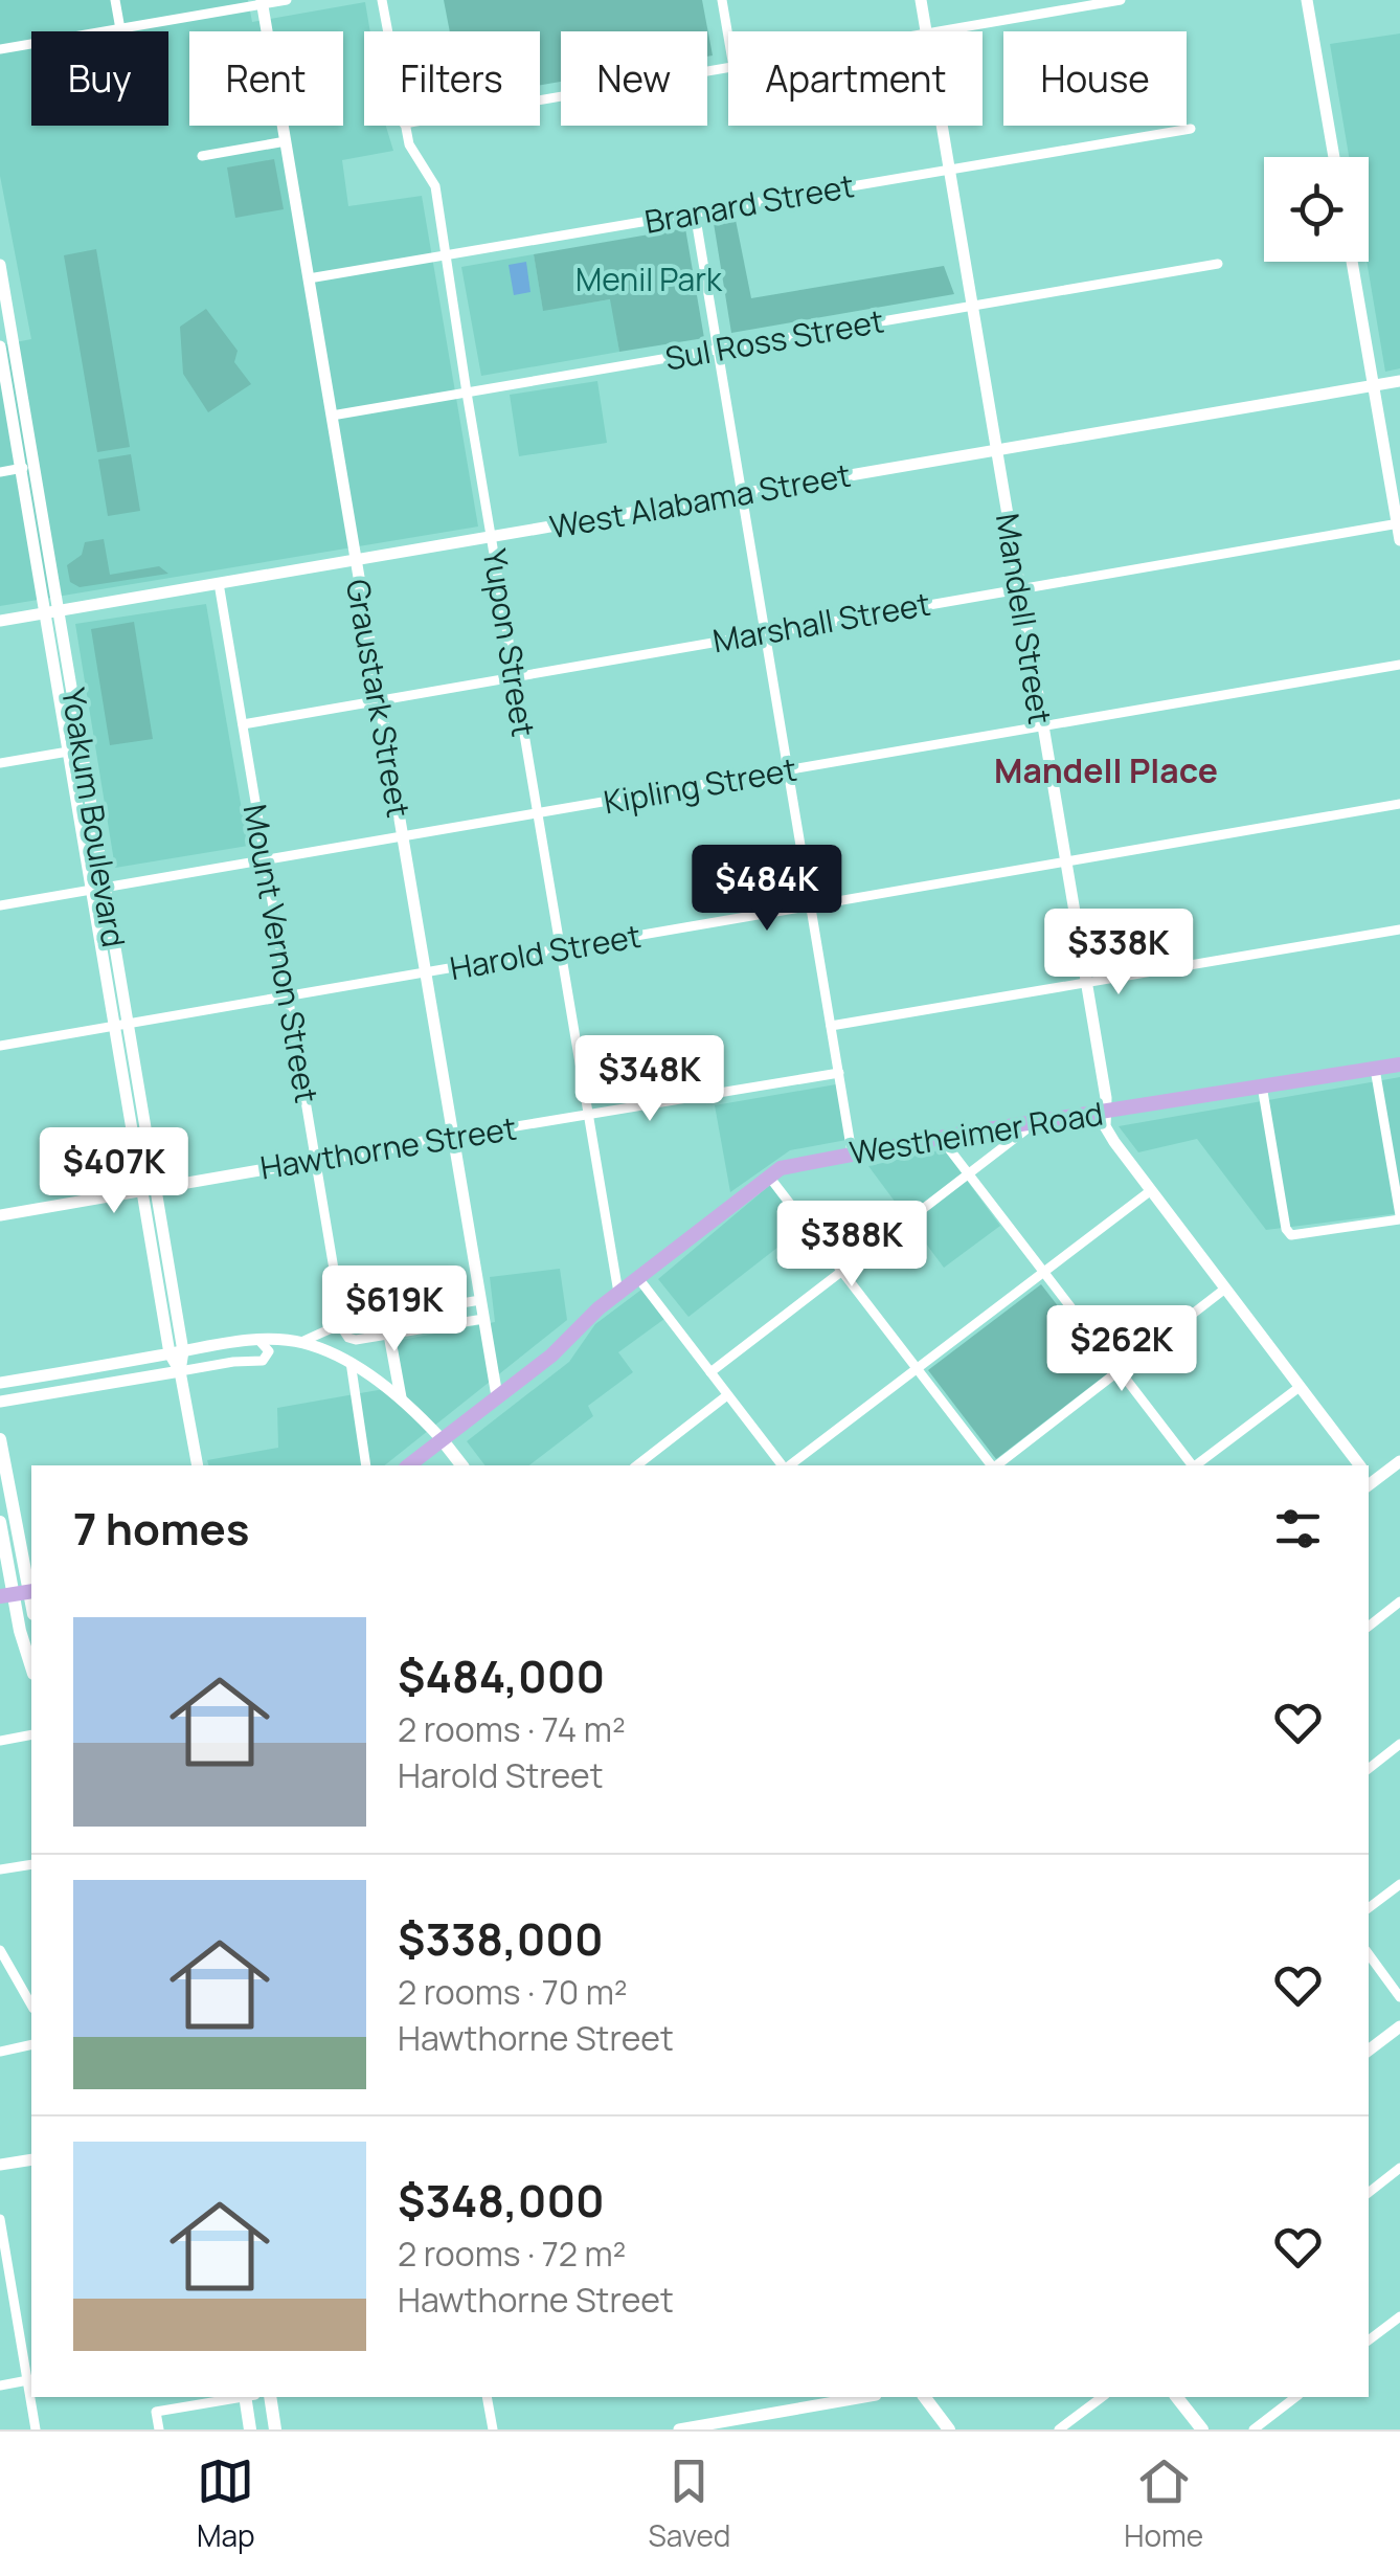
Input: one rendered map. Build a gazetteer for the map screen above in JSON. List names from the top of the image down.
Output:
{
  "streets": {
    "main road": ["Westheimer Road"],
    "street": [
      "Branard Street",
      "Sul Ross Street",
      "West Alabama Street",
      "Mandell Street",
      "Marshall Street",
      "Yupon Street",
      "Graustark Street",
      "Kipling Street",
      "Yoakum Boulevard",
      "Harold Street",
      "Mount Vernon Street",
      "Hawthorne Street"
    ]
  },
  "crossings": [
    ["Branard Street", "Mandell Street"],
    ["Branard Street", "Yupon Street"],
    ["Branard Street", "Graustark Street"],
    ["Sul Ross Street", "Mandell Street"],
    ["Sul Ross Street", "Yupon Street"],
    ["Sul Ross Street", "Graustark Street"],
    ["West Alabama Street", "Mandell Street"],
    ["West Alabama Street", "Yupon Street"],
    ["West Alabama Street", "Graustark Street"],
    ["West Alabama Street", "Yoakum Boulevard"],
    ["West Alabama Street", "Mount Vernon Street"],
    ["Mandell Street", "Marshall Street"],
    ["Mandell Street", "Kipling Street"],
    ["Mandell Street", "Harold Street"],
    ["Mandell Street", "Westheimer Road"],
    ["Marshall Street", "Yupon Street"],
    ["Marshall Street", "Graustark Street"],
    ["Marshall Street", "Mount Vernon Street"],
    ["Yupon Street", "Kipling Street"],
    ["Yupon Street", "Harold Street"],
    ["Yupon Street", "Westheimer Road"],
    ["Yupon Street", "Hawthorne Street"],
    ["Graustark Street", "Kipling Street"],
    ["Graustark Street", "Harold Street"],
    ["Graustark Street", "Westheimer Road"],
    ["Graustark Street", "Hawthorne Street"],
    ["Kipling Street", "Yoakum Boulevard"],
    ["Kipling Street", "Mount Vernon Street"],
    ["Yoakum Boulevard", "Harold Street"],
    ["Yoakum Boulevard", "Hawthorne Street"],
    ["Harold Street", "Mount Vernon Street"],
    ["Mount Vernon Street", "Hawthorne Street"]
  ],
  "districts": ["Mandell Place"],
  "parks": ["Menil Park"],
  "page": {
    "chip": [
      "Buy",
      "Rent",
      "Filters",
      "New",
      "Apartment",
      "House"
    ],
    "price": [
      "$484K",
      "$338K",
      "$348K",
      "$407K",
      "$388K",
      "$619K",
      "$262K"
    ],
    "heading": "7 homes",
    "list": [
      {
        "name": "$484,000",
        "note": "2 rooms · 74 m² · Harold Street"
      },
      {
        "name": "$338,000",
        "note": "2 rooms · 70 m² · Hawthorne Street"
      },
      {
        "name": "$348,000",
        "note": "2 rooms · 72 m² · Hawthorne Street"
      }
    ],
    "tabs": ["Map", "Saved", "Home"]
  }
}
